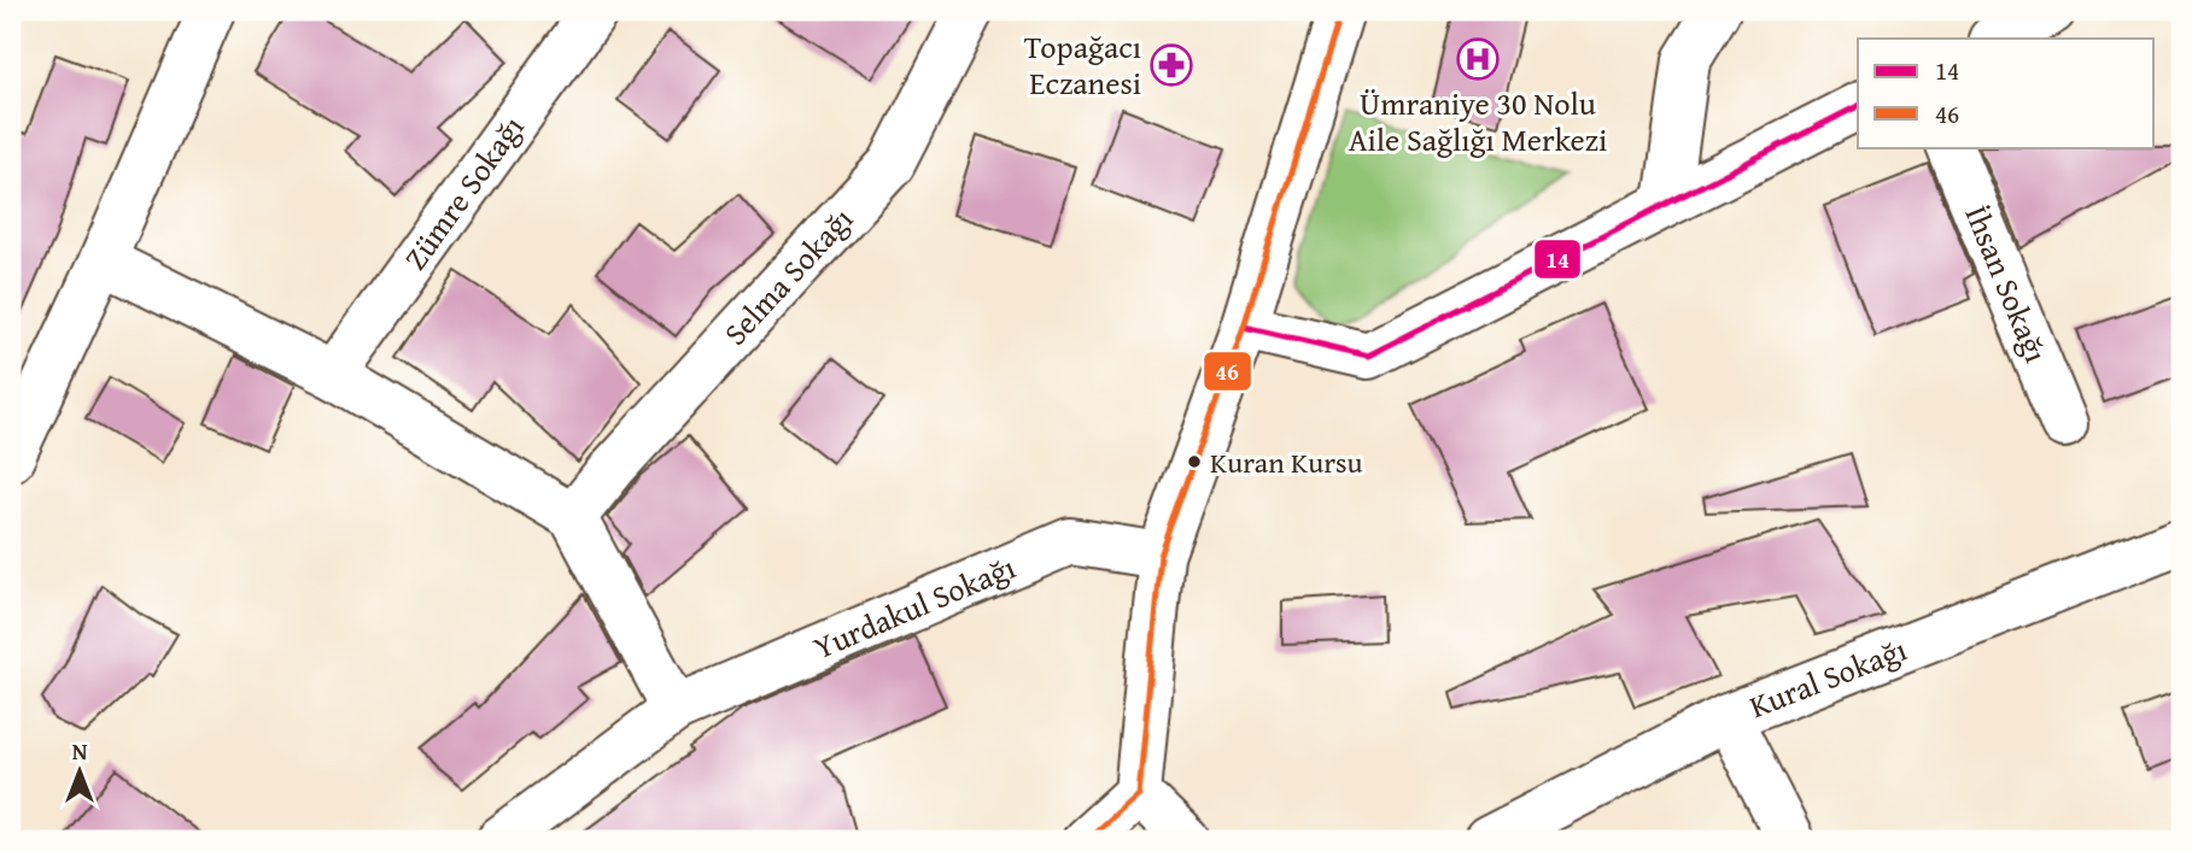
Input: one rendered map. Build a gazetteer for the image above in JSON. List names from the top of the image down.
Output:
{
  "streets": {
    "street": [
      "Zümre Sokağı",
      "Selma Sokağı",
      "İhsan Sokağı",
      "Yurdakul Sokağı",
      "Kural Sokağı"
    ]
  },
  "places": {
    "hospital": ["Ümraniye 30 Nolu Aile Sağlığı Merkezi"],
    "pharmacy": ["Topağacı Eczanesi"],
    "other": ["Kuran Kursu"]
  },
  "lines": ["transit line 46", "transit line 14"],
  "legend": ["14", "46"],
  "north": "top"
}
